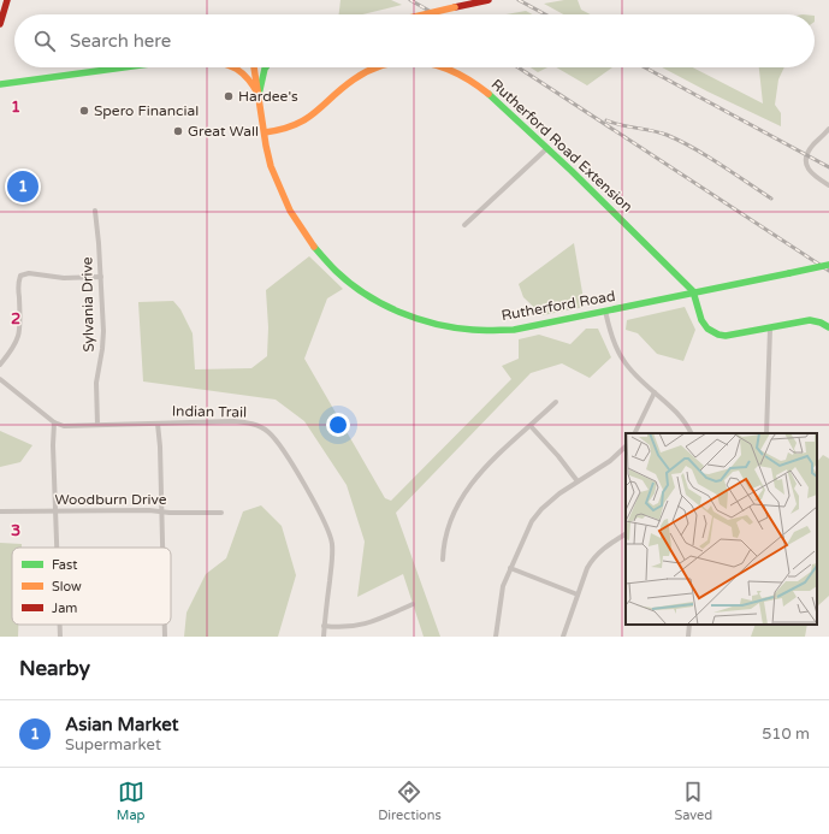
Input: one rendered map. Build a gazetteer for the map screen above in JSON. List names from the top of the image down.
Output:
{
  "streets": {
    "street": [
      "Rutherford Road Extension",
      "Sylvania Drive",
      "Rutherford Road",
      "Indian Trail",
      "Woodburn Drive"
    ]
  },
  "crossings": [
    ["Rutherford Road Extension", "Rutherford Road"],
    ["Sylvania Drive", "Indian Trail"]
  ],
  "places": ["Hardee's", "Spero Financial", "Great Wall"],
  "legend": ["Fast", "Slow", "Jam"],
  "page": {
    "search": "Search here",
    "pins": "1",
    "heading": "Nearby",
    "list": [
      {
        "mark": "1",
        "name": "Asian Market",
        "note": "Supermarket",
        "value": "510 m"
      }
    ],
    "nav": ["Map", "Directions", "Saved"]
  },
  "grid": {
    "rows": ["1", "2", "3"]
  }
}
